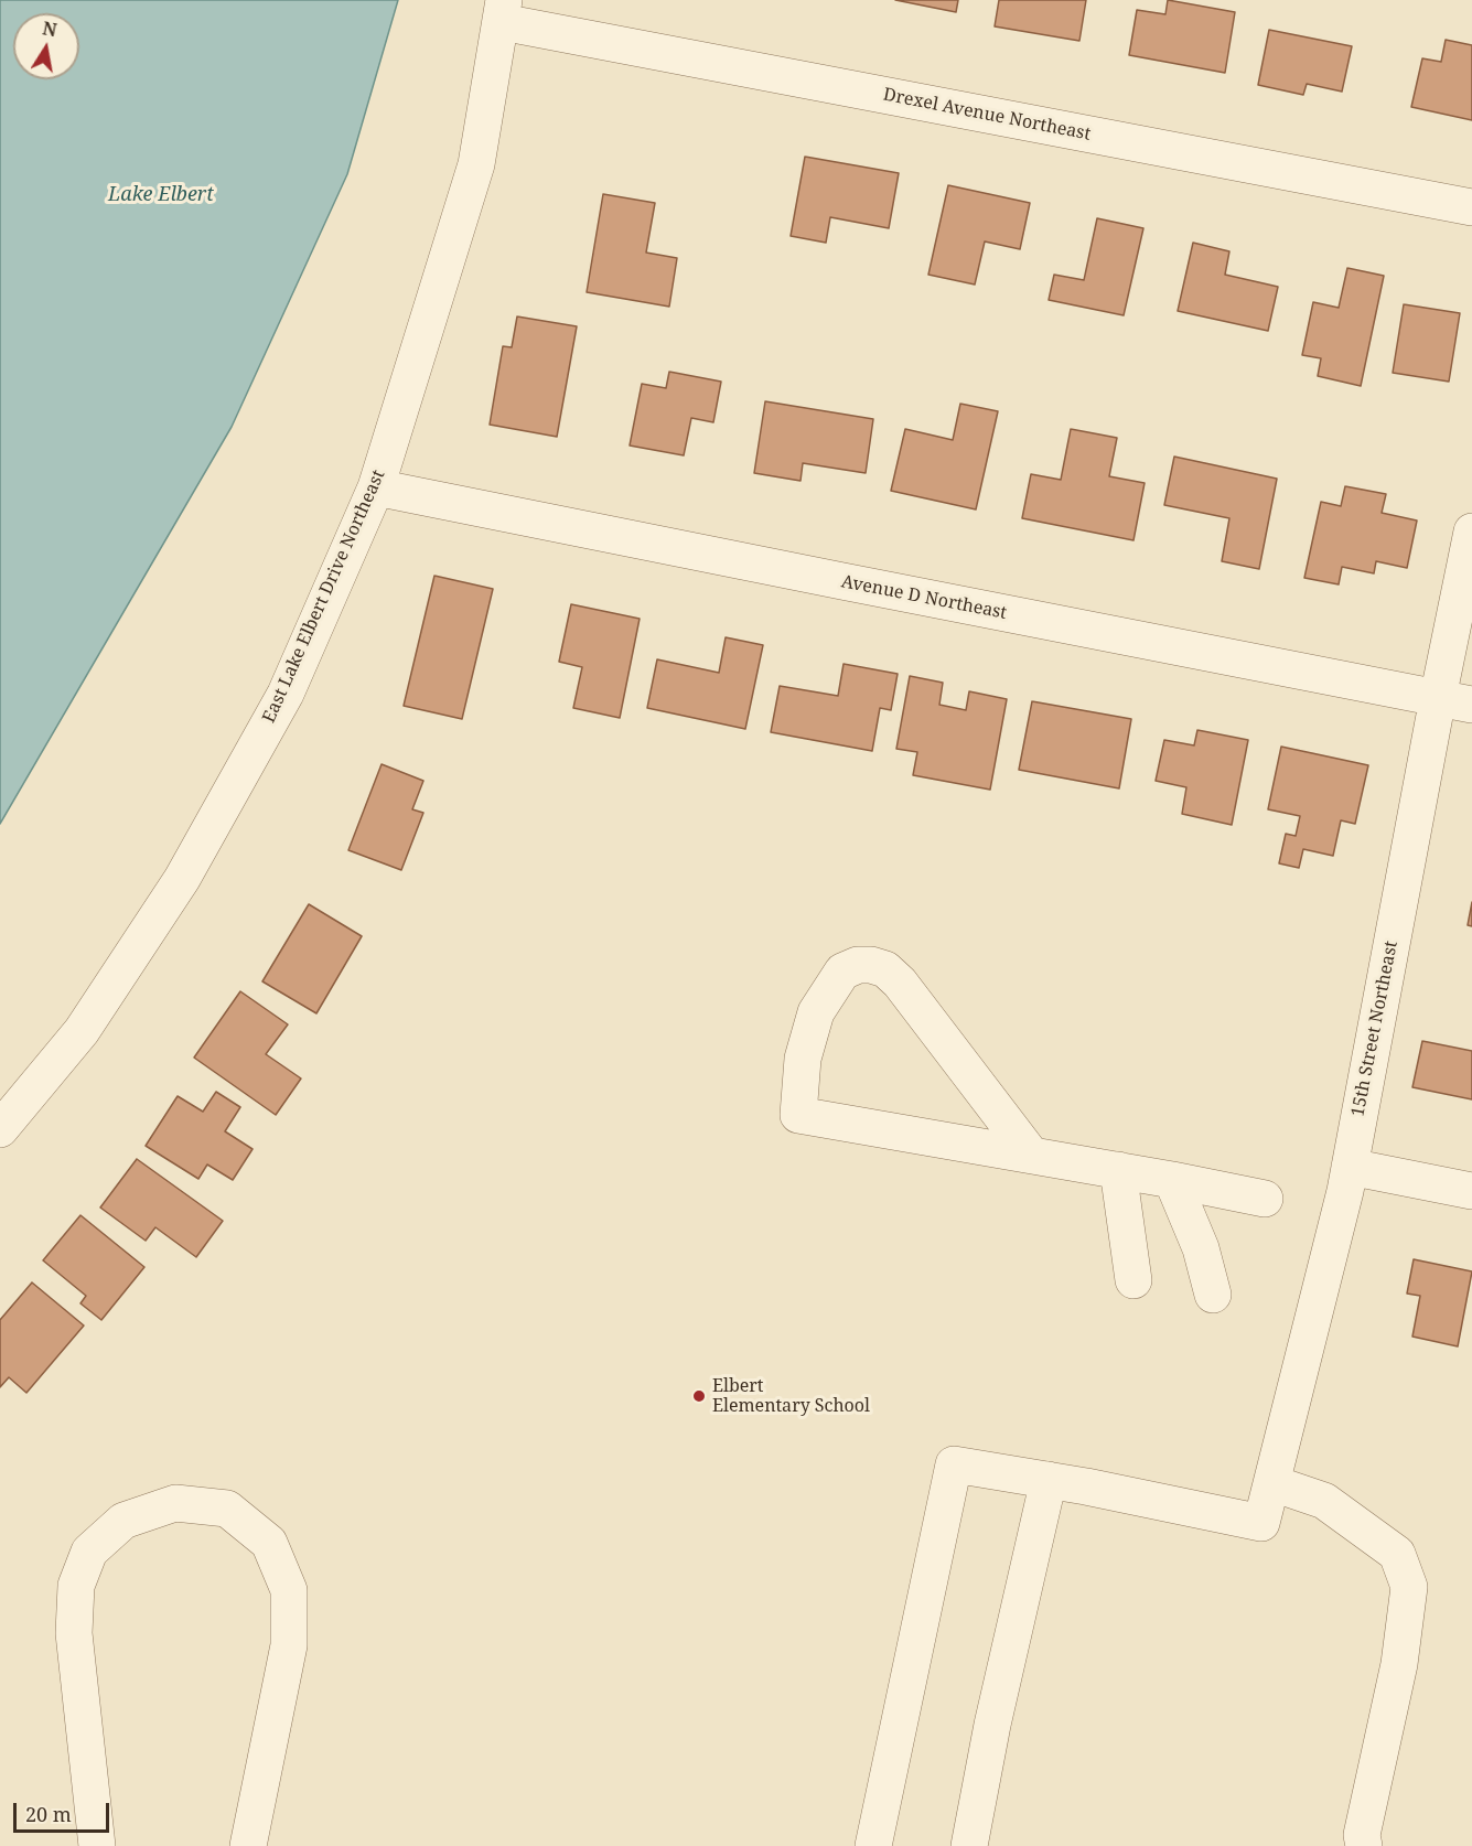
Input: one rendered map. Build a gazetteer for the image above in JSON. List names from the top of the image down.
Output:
{
  "streets": {
    "street": [
      "Drexel Avenue Northeast",
      "East Lake Elbert Drive Northeast",
      "Avenue D Northeast",
      "15th Street Northeast"
    ]
  },
  "crossings": [
    ["Drexel Avenue Northeast", "East Lake Elbert Drive Northeast"],
    ["East Lake Elbert Drive Northeast", "Avenue D Northeast"],
    ["Avenue D Northeast", "15th Street Northeast"]
  ],
  "water": ["Lake Elbert"],
  "places": ["Elbert Elementary School"],
  "scale_bar": "20 m",
  "north": "top"
}
